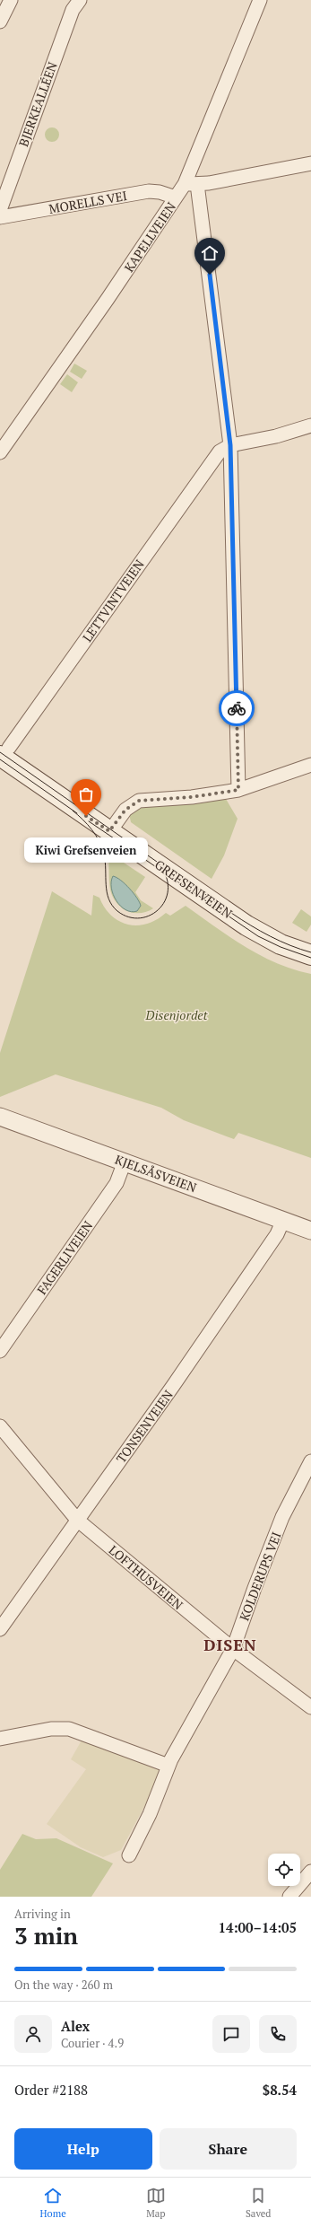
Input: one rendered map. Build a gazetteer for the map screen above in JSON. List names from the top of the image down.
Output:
{
  "streets": {
    "main road": ["GREFSENVEIEN"],
    "street": [
      "BJERKEALLÉEN",
      "MORELLS VEI",
      "KAPELLVEIEN",
      "LETTVINTVEIEN",
      "KJELSÅSVEIEN",
      "FAGERLIVEIEN",
      "TONSENVEIEN",
      "KOLDERUPS VEI",
      "LOFTHUSVEIEN"
    ]
  },
  "crossings": [
    ["MORELLS VEI", "KAPELLVEIEN"],
    ["LETTVINTVEIEN", "GREFSENVEIEN"],
    ["KJELSÅSVEIEN", "FAGERLIVEIEN"],
    ["KJELSÅSVEIEN", "TONSENVEIEN"],
    ["TONSENVEIEN", "LOFTHUSVEIEN"],
    ["KOLDERUPS VEI", "LOFTHUSVEIEN"]
  ],
  "districts": ["DISEN"],
  "parks": ["Disenjordet"],
  "places": ["Kiwi Grefsenveien"],
  "page": {
    "bubble": "Kiwi Grefsenveien",
    "heading": ["3 min", "Arriving in", "14:00–14:05"],
    "panel": [
      "Alex",
      "Courier · 4.9",
      "Order #2188",
      "$8.54"
    ],
    "bar": "On the way · 260 m",
    "buttons": ["Help", "Share"],
    "tabs": ["Home", "Map", "Saved"]
  }
}
